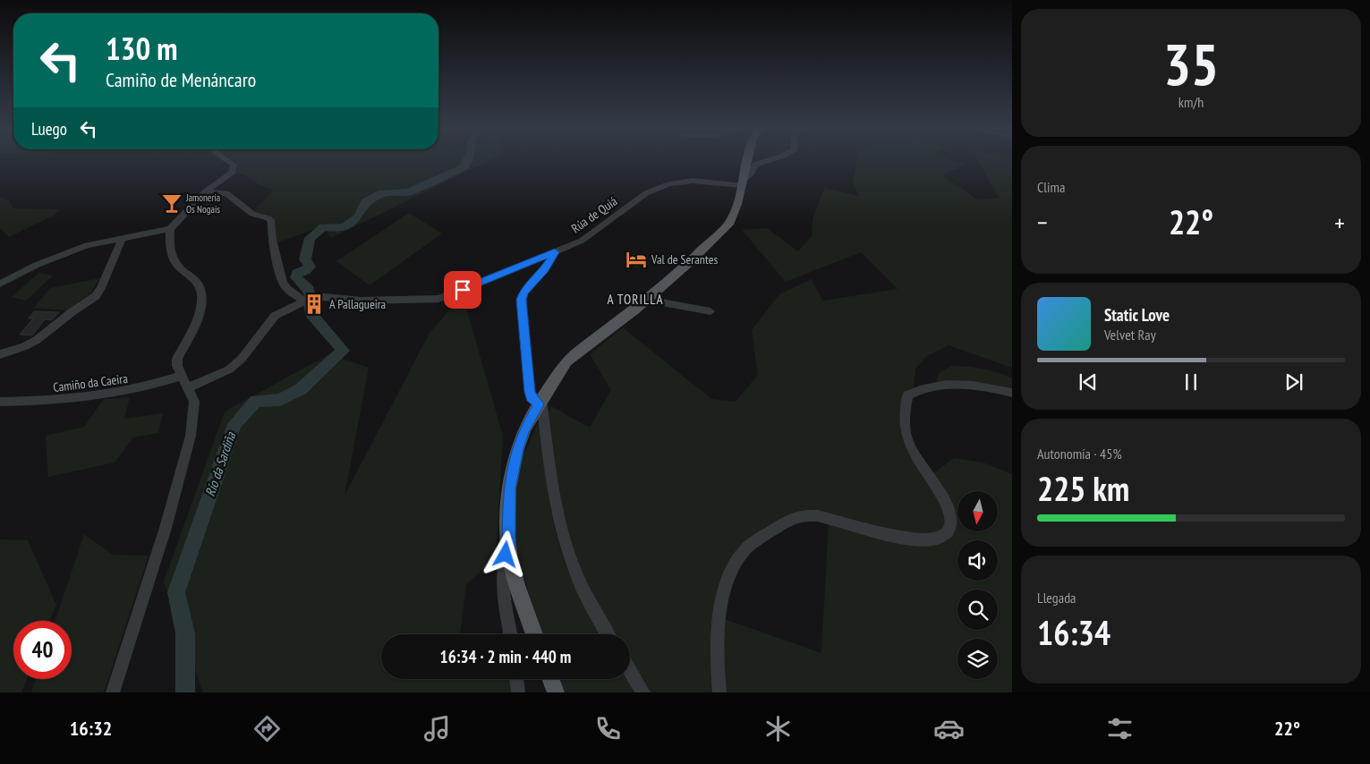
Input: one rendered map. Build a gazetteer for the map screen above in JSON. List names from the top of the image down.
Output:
{
  "streets": {
    "street": ["Rúa de Quiá", "Camiño da Caeira"]
  },
  "districts": ["A TORILLA"],
  "water": ["Río da Sardiña"],
  "places": {
    "bar": ["Jamonería Os Nogais"],
    "hotel": ["Val de Serantes"],
    "building": ["A Pallagueira"]
  },
  "north": "bottom",
  "page": {
    "tile": [
      ["35", "km/h"],
      "Clima",
      ["Autonomía · 45%", "225 km"],
      ["Llegada", "16:34"]
    ],
    "turn": ["130 m", "Camiño de Menáncaro"],
    "then": "Luego",
    "heat": ["−", "22°", "+"],
    "song": ["Static Love", "Velvet Ray"],
    "limit": "40",
    "trip": "16:34 · 2 min · 440 m",
    "tabs": ["16:32", "22°"]
  }
}
